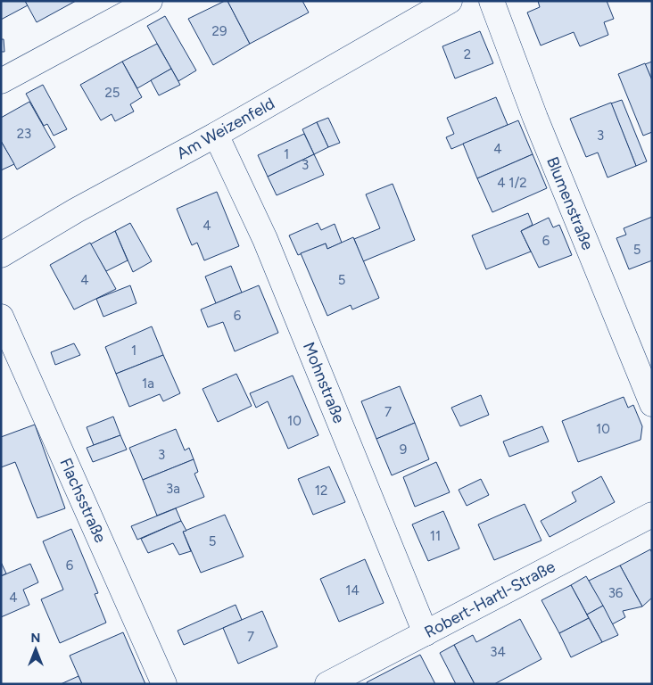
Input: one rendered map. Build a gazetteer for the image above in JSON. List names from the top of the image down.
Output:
{
  "streets": {
    "street": [
      "Am Weizenfeld",
      "Blumenstraße",
      "Mohnstraße",
      "Flachsstraße",
      "Robert-Hartl-Straße"
    ]
  },
  "crossings": [
    ["Am Weizenfeld", "Mohnstraße"],
    ["Mohnstraße", "Robert-Hartl-Straße"]
  ],
  "house_numbers": [
    "29",
    "2",
    "25",
    "23",
    "3",
    "4",
    "1",
    "3",
    "4 1/2",
    "4",
    "6",
    "5",
    "4",
    "5",
    "6",
    "1",
    "1a",
    "7",
    "10",
    "10",
    "9",
    "3",
    "3a",
    "12",
    "11",
    "5",
    "6",
    "14",
    "36",
    "4",
    "7",
    "34"
  ],
  "north": "top"
}
